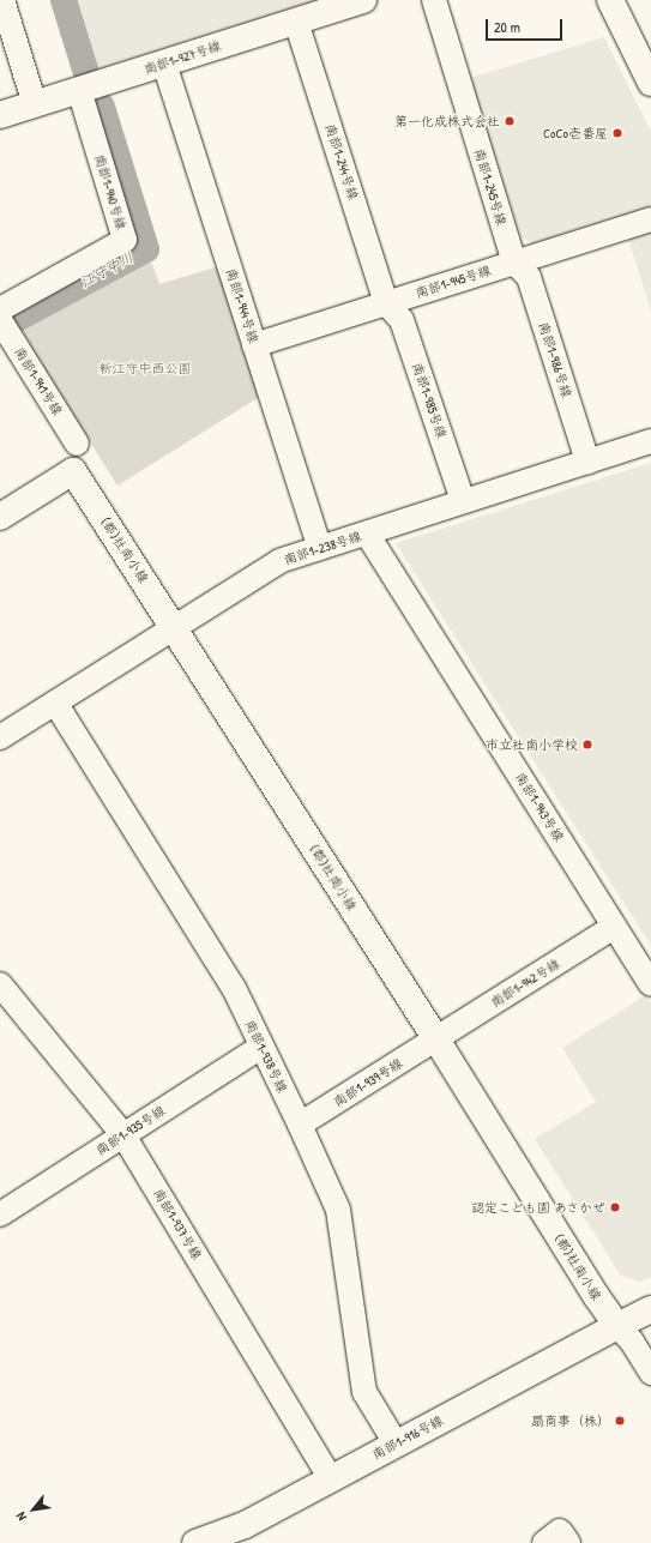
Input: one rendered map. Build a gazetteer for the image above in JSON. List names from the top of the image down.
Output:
{
  "streets": {
    "street": [
      "南部1-927号線",
      "南部1-244号線",
      "南部1-245号線",
      "南部1-940号線",
      "南部1-945号線",
      "南部1-944号線",
      "南部1-986号線",
      "南部1-941号線",
      "南部1-985号線",
      "南部1-238号線",
      "(都)社南小線",
      "南部1-943号線",
      "南部1-942号線",
      "南部1-938号線",
      "南部1-939号線",
      "南部1-935号線",
      "南部1-937号線",
      "南部1-916号線"
    ]
  },
  "crossings": [
    ["南部1-927号線", "南部1-244号線"],
    ["南部1-927号線", "南部1-940号線"],
    ["南部1-927号線", "南部1-944号線"],
    ["南部1-244号線", "南部1-945号線"],
    ["南部1-244号線", "南部1-985号線"],
    ["南部1-245号線", "南部1-945号線"],
    ["南部1-245号線", "南部1-986号線"],
    ["南部1-945号線", "南部1-944号線"],
    ["南部1-945号線", "南部1-986号線"],
    ["南部1-945号線", "南部1-985号線"],
    ["南部1-944号線", "南部1-238号線"],
    ["南部1-986号線", "南部1-238号線"],
    ["南部1-985号線", "南部1-238号線"],
    ["南部1-238号線", "(都)社南小線"],
    ["南部1-238号線", "南部1-943号線"],
    ["南部1-238号線", "南部1-938号線"],
    ["(都)社南小線", "南部1-942号線"],
    ["(都)社南小線", "南部1-939号線"],
    ["(都)社南小線", "南部1-916号線"],
    ["南部1-943号線", "南部1-942号線"],
    ["南部1-942号線", "南部1-939号線"],
    ["南部1-938号線", "南部1-939号線"],
    ["南部1-938号線", "南部1-935号線"],
    ["南部1-938号線", "南部1-916号線"],
    ["南部1-935号線", "南部1-937号線"],
    ["南部1-937号線", "南部1-916号線"]
  ],
  "water": ["江守中川"],
  "parks": ["新江守中西公園"],
  "places": [
    "第一化成株式会社",
    "CoCo壱番屋",
    "市立社南小学校",
    "認定こども園 あさかぜ",
    "扇商事（株）"
  ],
  "scale_bar": "20 m",
  "north": "bottom left"
}
